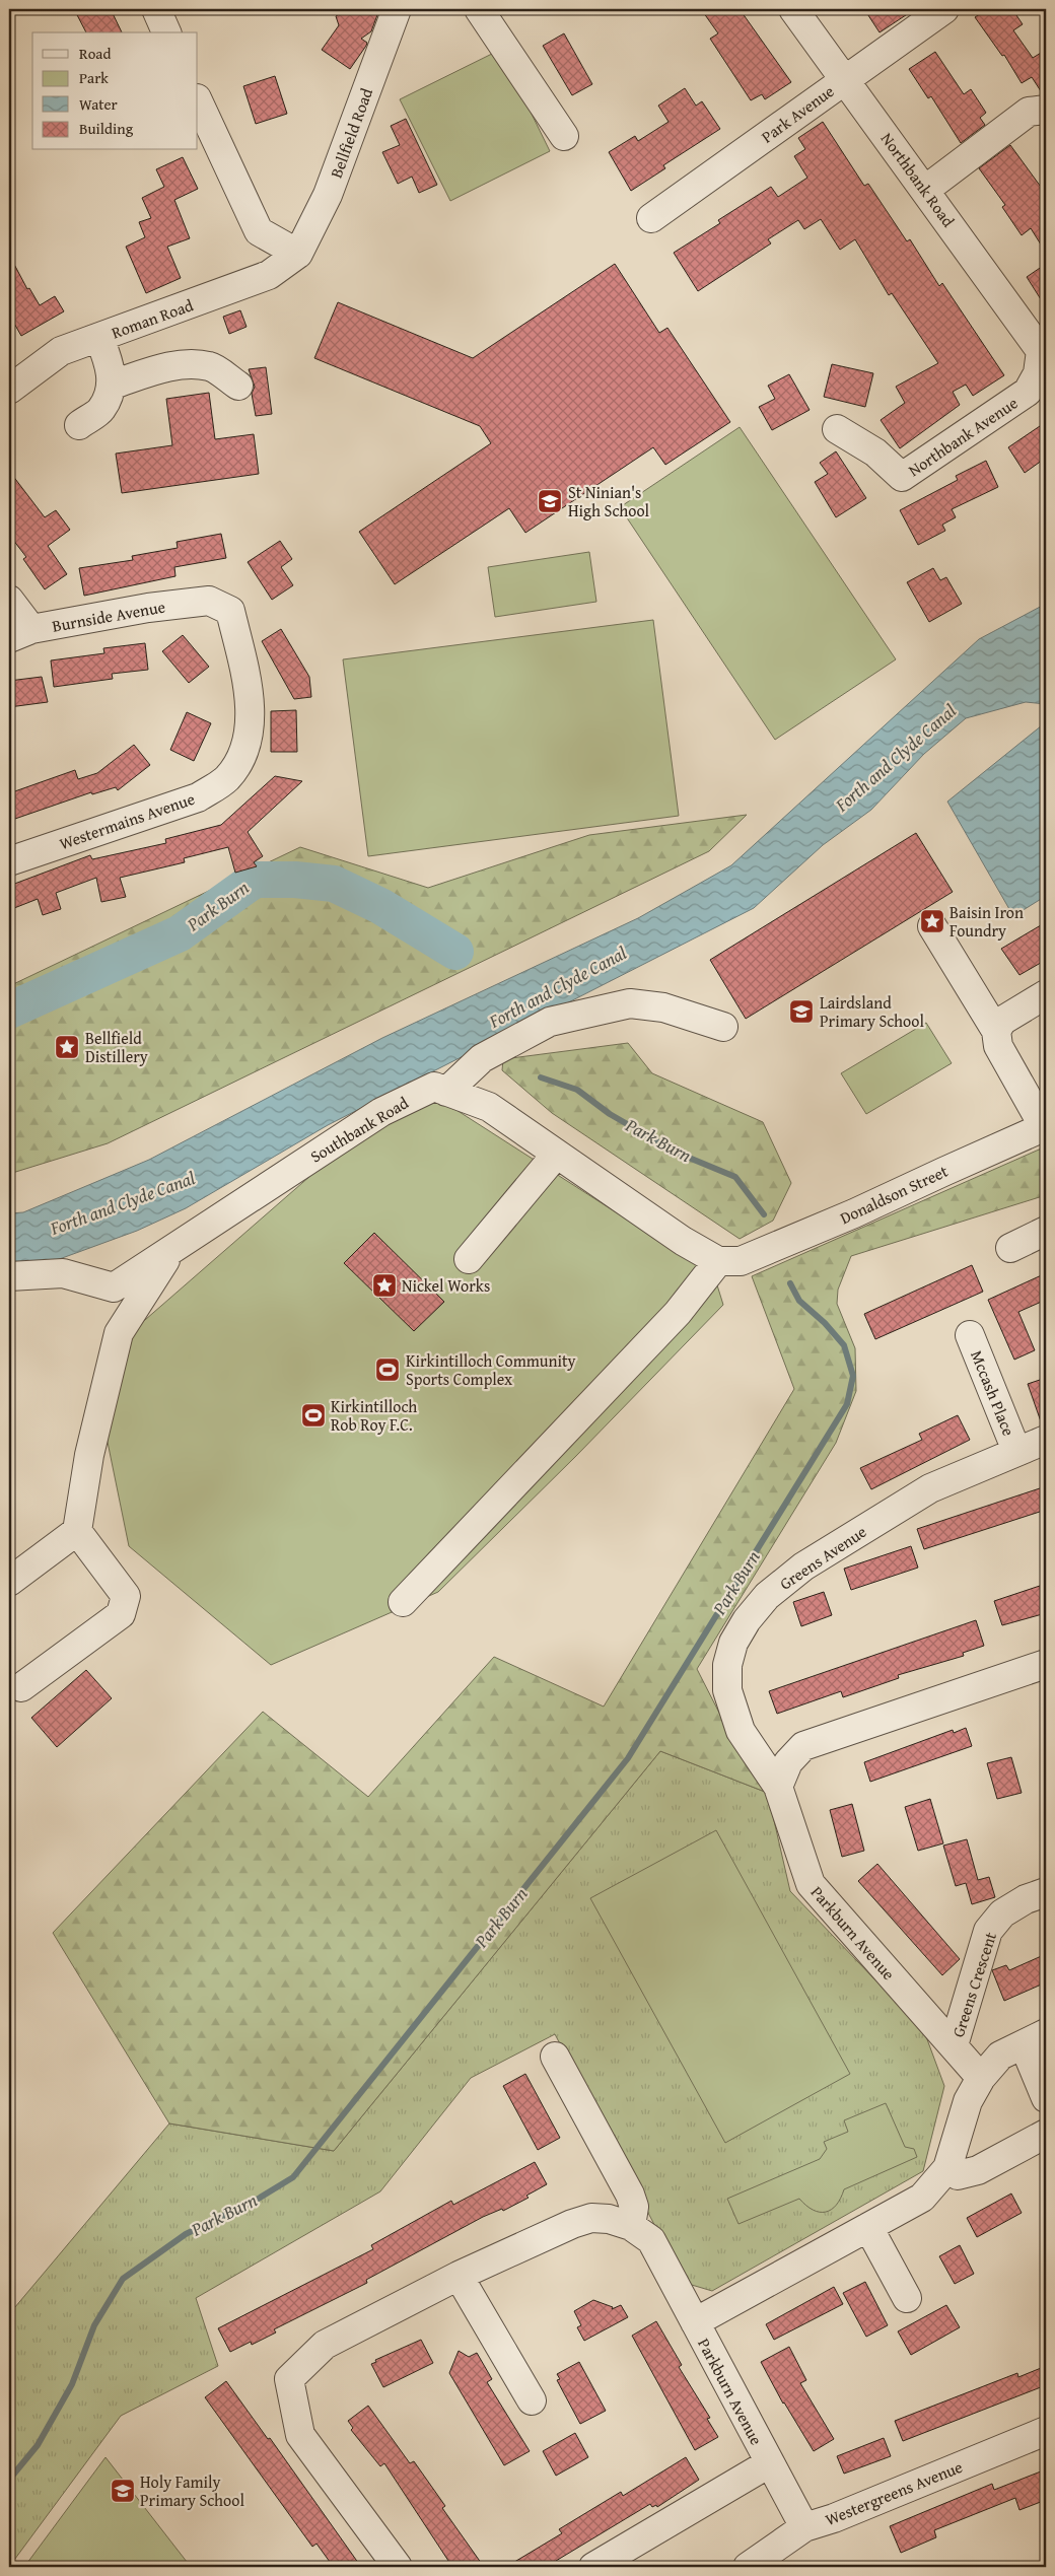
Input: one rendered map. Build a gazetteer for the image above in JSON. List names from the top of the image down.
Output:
{
  "streets": {
    "street": [
      "Park Avenue",
      "Bellfield Road",
      "Northbank Road",
      "Roman Road",
      "Northbank Avenue",
      "Burnside Avenue",
      "Westermains Avenue",
      "Southbank Road",
      "Donaldson Street",
      "Mccash Place",
      "Greens Avenue",
      "Parkburn Avenue",
      "Greens Crescent",
      "Westergreens Avenue"
    ]
  },
  "crossings": [
    ["Park Avenue", "Northbank Road"],
    ["Bellfield Road", "Roman Road"],
    ["Northbank Road", "Northbank Avenue"],
    ["Burnside Avenue", "Westermains Avenue"],
    ["Southbank Road", "Donaldson Street"],
    ["Mccash Place", "Greens Avenue"],
    ["Greens Avenue", "Parkburn Avenue"],
    ["Parkburn Avenue", "Greens Crescent"],
    ["Parkburn Avenue", "Westergreens Avenue"]
  ],
  "water": ["Forth and Clyde Canal", "Park Burn"],
  "places": {
    "school or university": ["St Ninian's High School", "Lairdsland Primary School", "Holy Family Primary School"],
    "place": ["Baisin Iron Foundry", "Bellfield Distillery", "Nickel Works"],
    "sports": ["Kirkintilloch Community Sports Complex", "Kirkintilloch Rob Roy F.C."]
  },
  "legend": [
    "Road",
    "Park",
    "Water",
    "Building"
  ]
}
